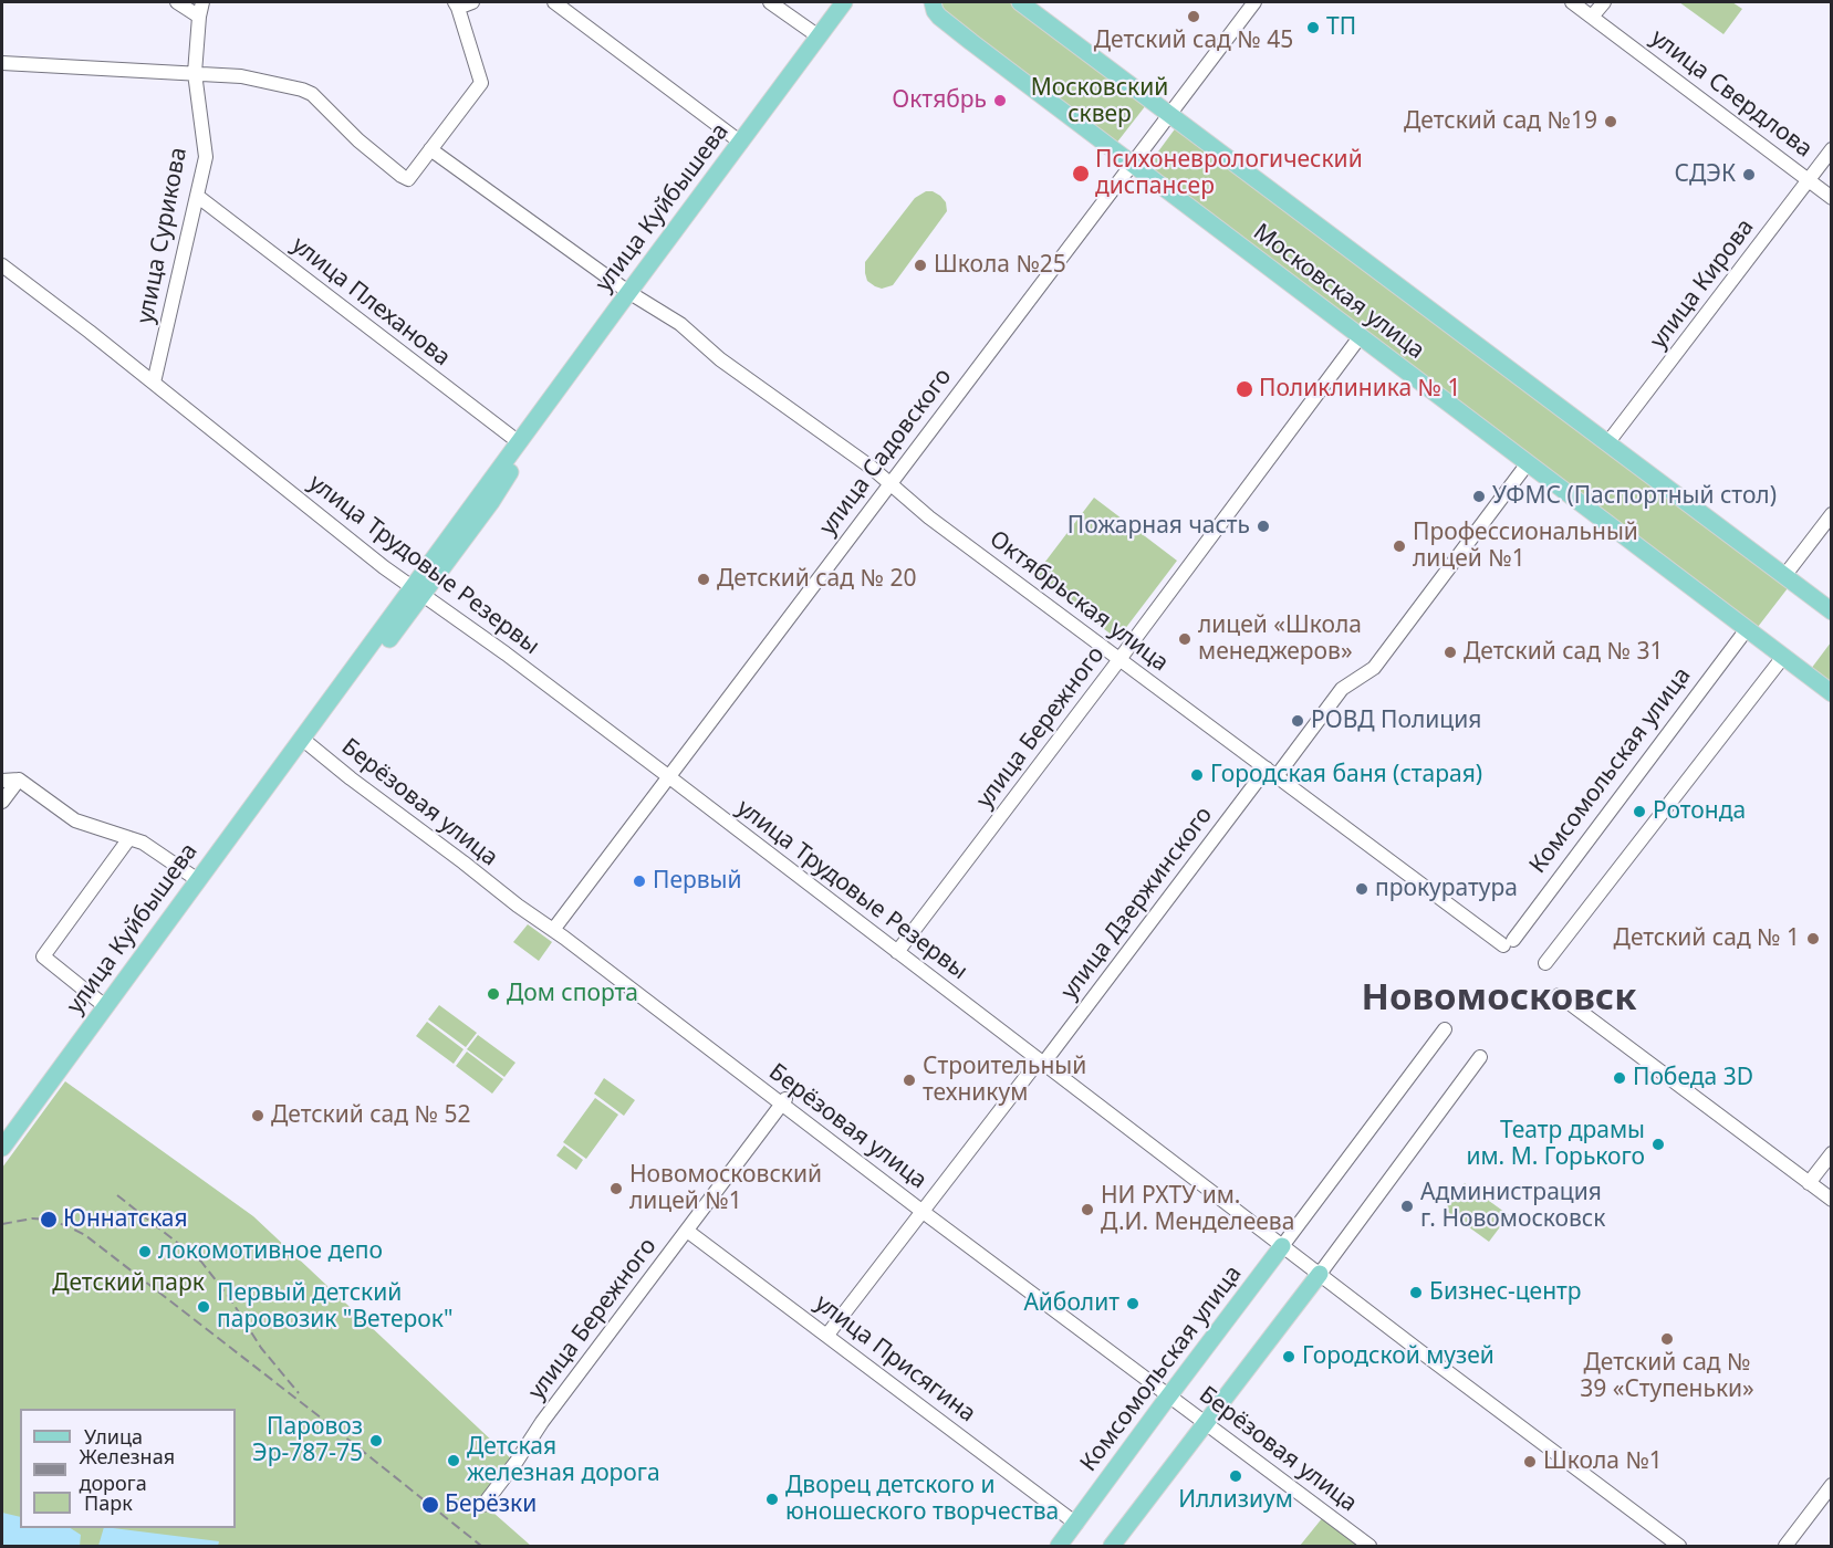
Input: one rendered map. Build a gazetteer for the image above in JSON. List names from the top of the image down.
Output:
{
  "streets": {
    "main road": ["улица Куйбышева", "Московская улица", "Комсомольская улица"],
    "street": [
      "улица Свердлова",
      "улица Сурикова",
      "улица Кирова",
      "улица Плеханова",
      "улица Садовского",
      "улица Трудовые Резервы",
      "Октябрьская улица",
      "улица Бережного",
      "Берёзовая улица",
      "улица Дзержинского",
      "улица Присягина"
    ]
  },
  "crossings": [
    ["улица Свердлова", "улица Кирова"],
    ["улица Куйбышева", "улица Плеханова"],
    ["улица Куйбышева", "улица Трудовые Резервы"],
    ["улица Куйбышева", "Октябрьская улица"],
    ["улица Куйбышева", "Берёзовая улица"],
    ["улица Сурикова", "улица Плеханова"],
    ["улица Сурикова", "улица Трудовые Резервы"],
    ["улица Кирова", "Московская улица"],
    ["Московская улица", "улица Садовского"],
    ["Московская улица", "улица Бережного"],
    ["Московская улица", "Комсомольская улица"],
    ["Московская улица", "улица Дзержинского"],
    ["улица Садовского", "улица Трудовые Резервы"],
    ["улица Садовского", "Октябрьская улица"],
    ["улица Садовского", "Берёзовая улица"],
    ["улица Трудовые Резервы", "улица Бережного"],
    ["улица Трудовые Резервы", "Комсомольская улица"],
    ["улица Трудовые Резервы", "улица Дзержинского"],
    ["Октябрьская улица", "улица Бережного"],
    ["Октябрьская улица", "Комсомольская улица"],
    ["Октябрьская улица", "улица Дзержинского"],
    ["улица Бережного", "Берёзовая улица"],
    ["улица Бережного", "улица Присягина"],
    ["Комсомольская улица", "Берёзовая улица"],
    ["Комсомольская улица", "улица Присягина"],
    ["Берёзовая улица", "улица Дзержинского"],
    ["улица Дзержинского", "улица Присягина"]
  ],
  "districts": ["Новомосковск"],
  "parks": ["Московский сквер", "Детский парк"],
  "places": [
    "Детский сад № 45",
    "ТП",
    "Октябрь",
    "Детский сад №19",
    "Психоневрологический диспансер",
    "СДЭК",
    "Школа №25",
    "Поликлиника № 1",
    "УФМС (Паспортный стол)",
    "Пожарная часть",
    "Профессиональный лицей №1",
    "Детский сад № 20",
    "лицей «Школа менеджеров»",
    "Детский сад № 31",
    "РОВД Полиция",
    "Городская баня (старая)",
    "Ротонда",
    "Первый",
    "прокуратура",
    "Детский сад № 1",
    "Дом спорта",
    "Победа 3D",
    "Строительный техникум",
    "Детский сад № 52",
    "Театр драмы им. М. Горького",
    "Новомосковский лицей №1",
    "Администрация г. Новомосковск",
    "НИ РХТУ им. Д.И. Менделеева",
    "Юннатская",
    "локомотивное депо",
    "Бизнес-центр",
    "Айболит",
    "Первый детский паровозик \"Ветерок\"",
    "Детский сад № 39 «Ступеньки»",
    "Городской музей",
    "Паровоз Эр-787-75",
    "Детская железная дорога",
    "Школа №1",
    "Иллизиум",
    "Дворец детского и юношеского творчества",
    "Берёзки"
  ],
  "legend": ["Улица", "Железная дорога", "Парк"]
}
